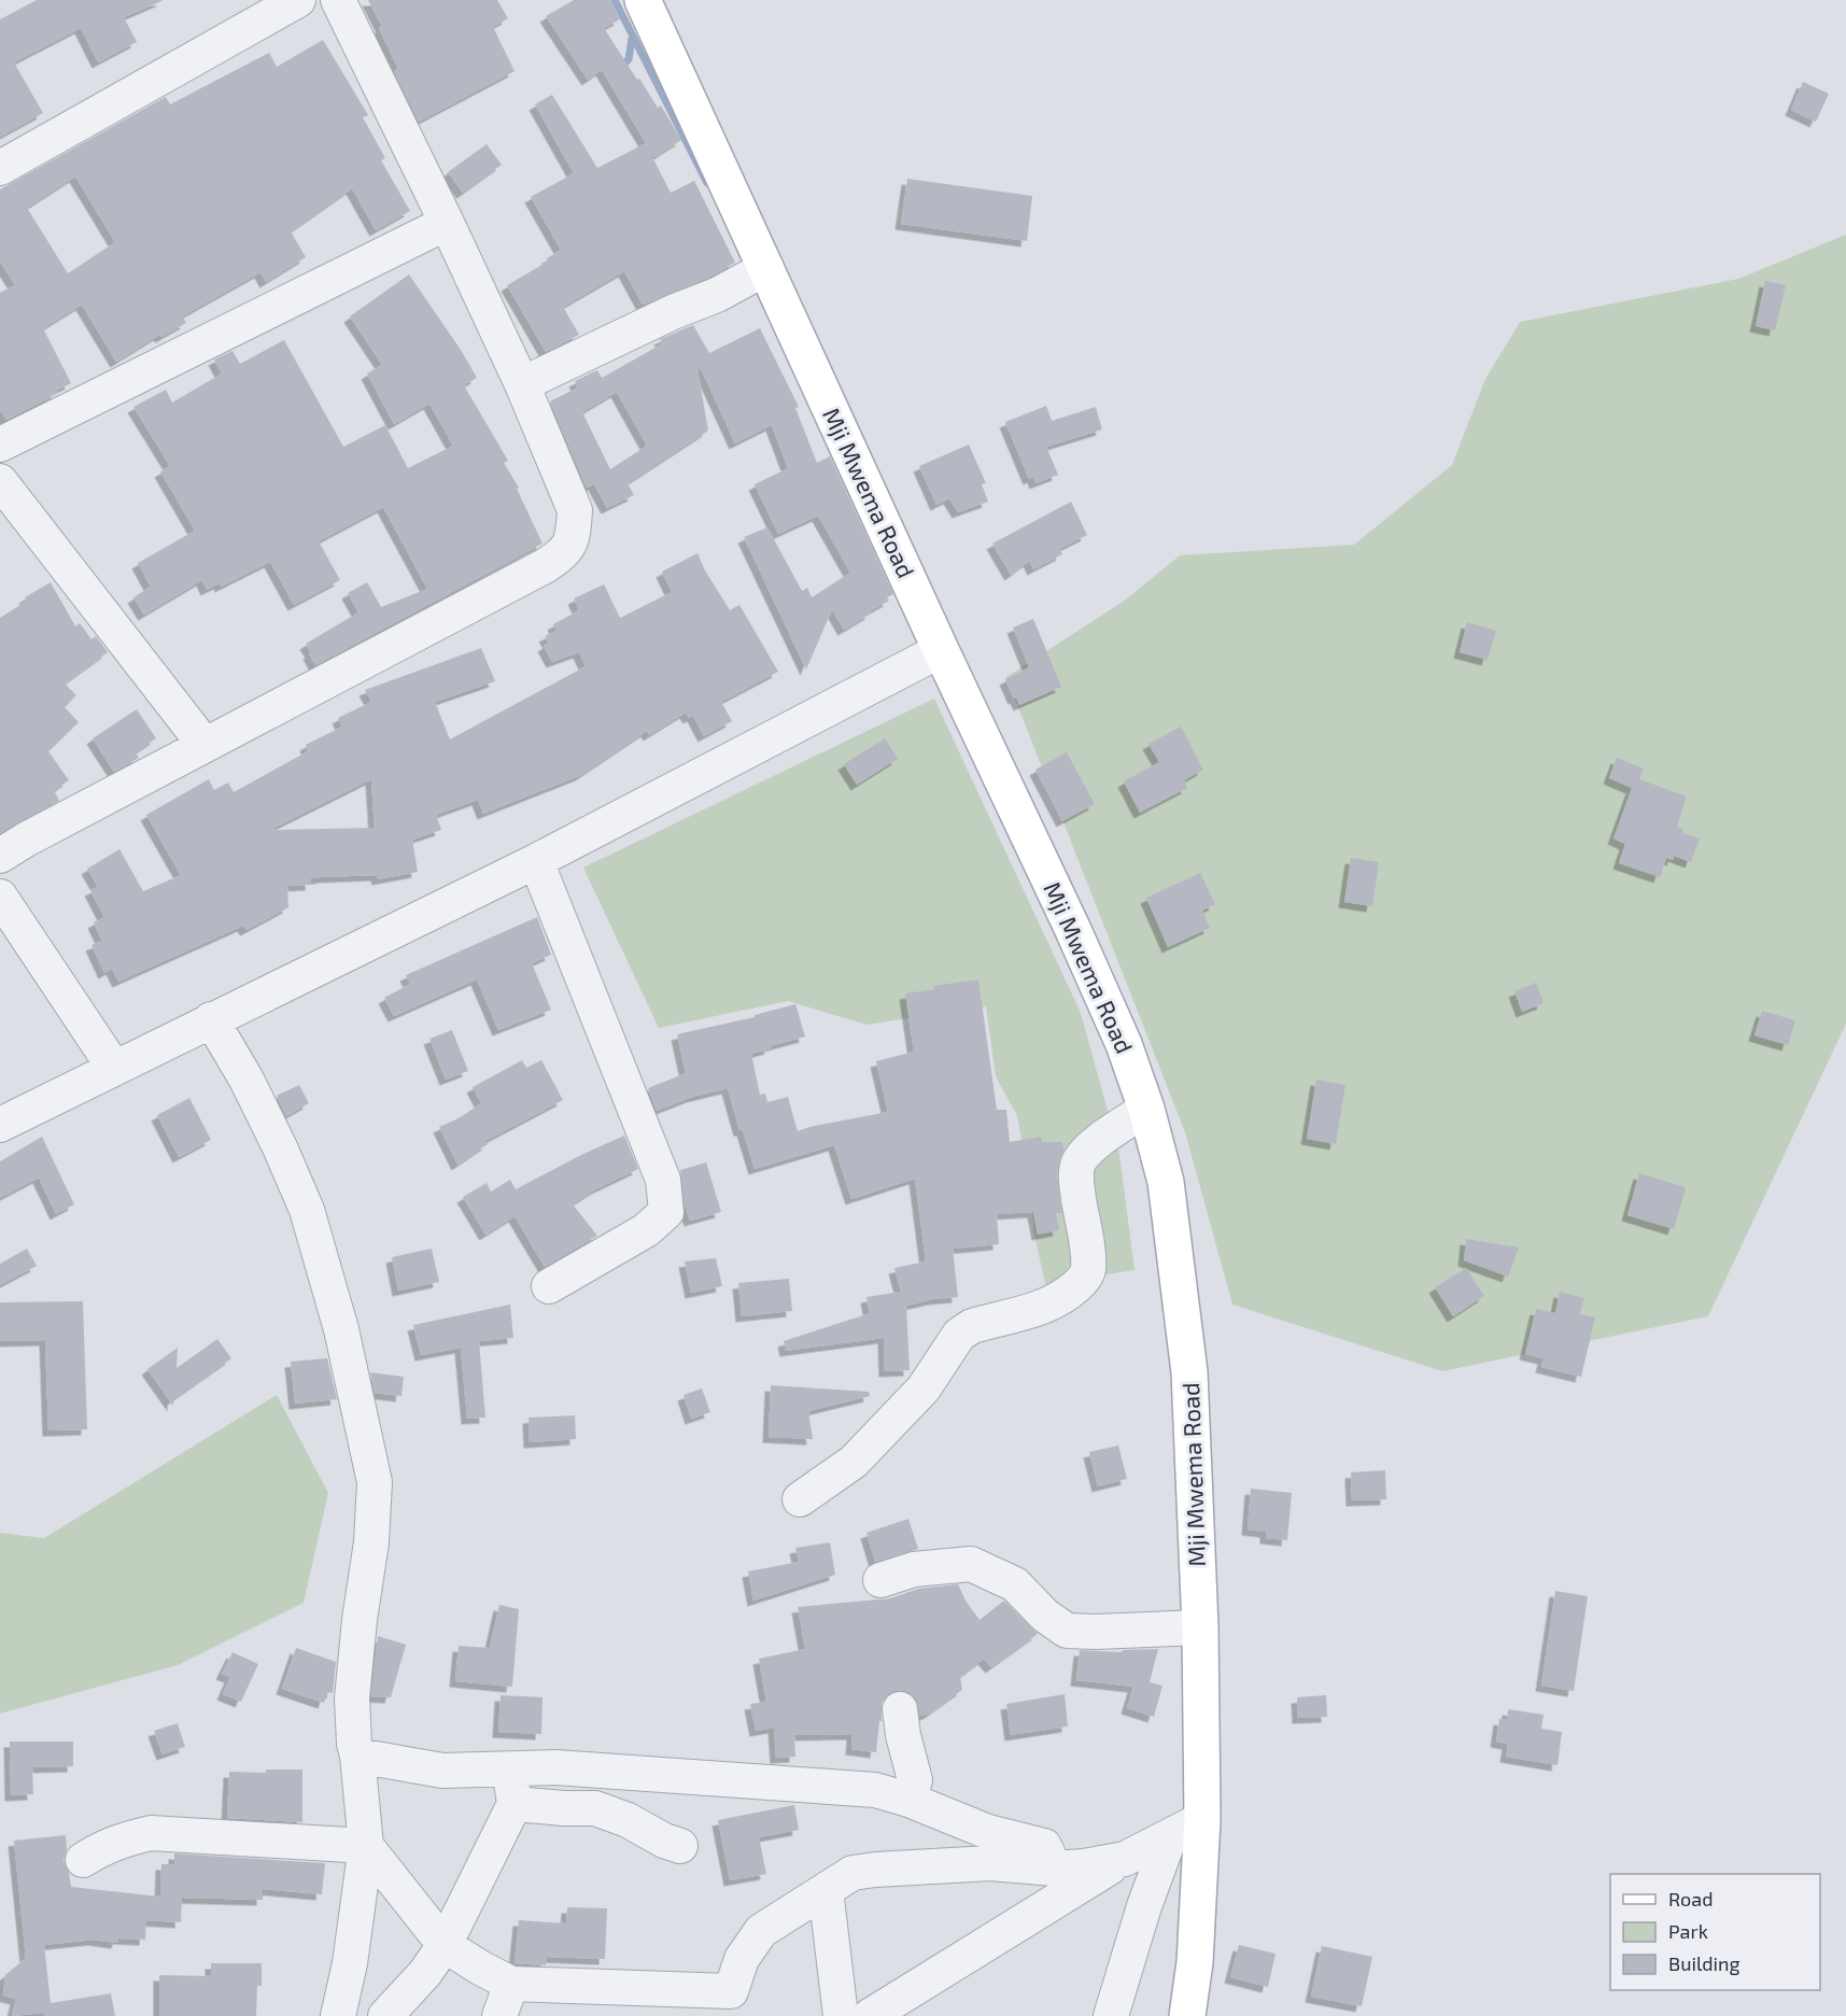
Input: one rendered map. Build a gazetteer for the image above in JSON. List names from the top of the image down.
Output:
{
  "streets": {
    "main road": ["Mji Mwema Road"]
  },
  "legend": ["Road", "Park", "Building"]
}
